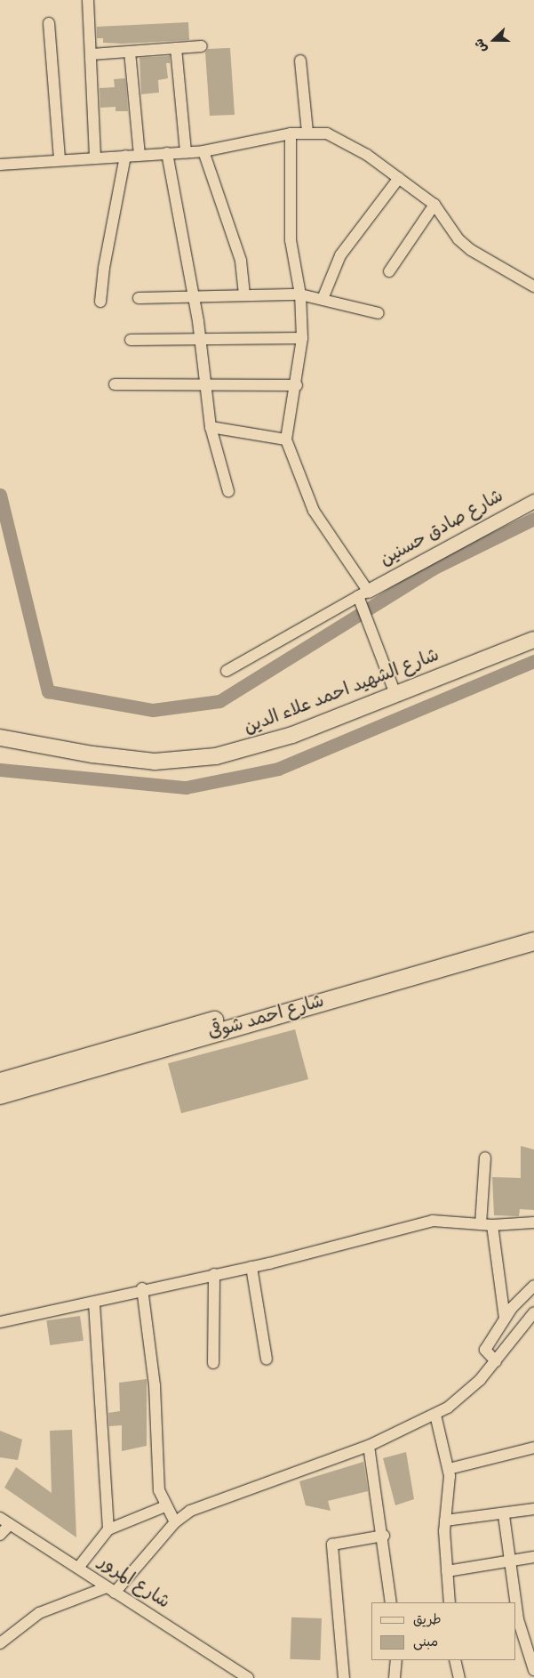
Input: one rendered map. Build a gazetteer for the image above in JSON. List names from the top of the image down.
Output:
{
  "streets": {
    "main road": ["شارع الشهيد احمد علاء الدين", "شارع احمد شوقى"],
    "street": ["شارع صادق حسنين", "شارع المرور"]
  },
  "legend": ["طريق", "مبنى"],
  "north": "left"
}
